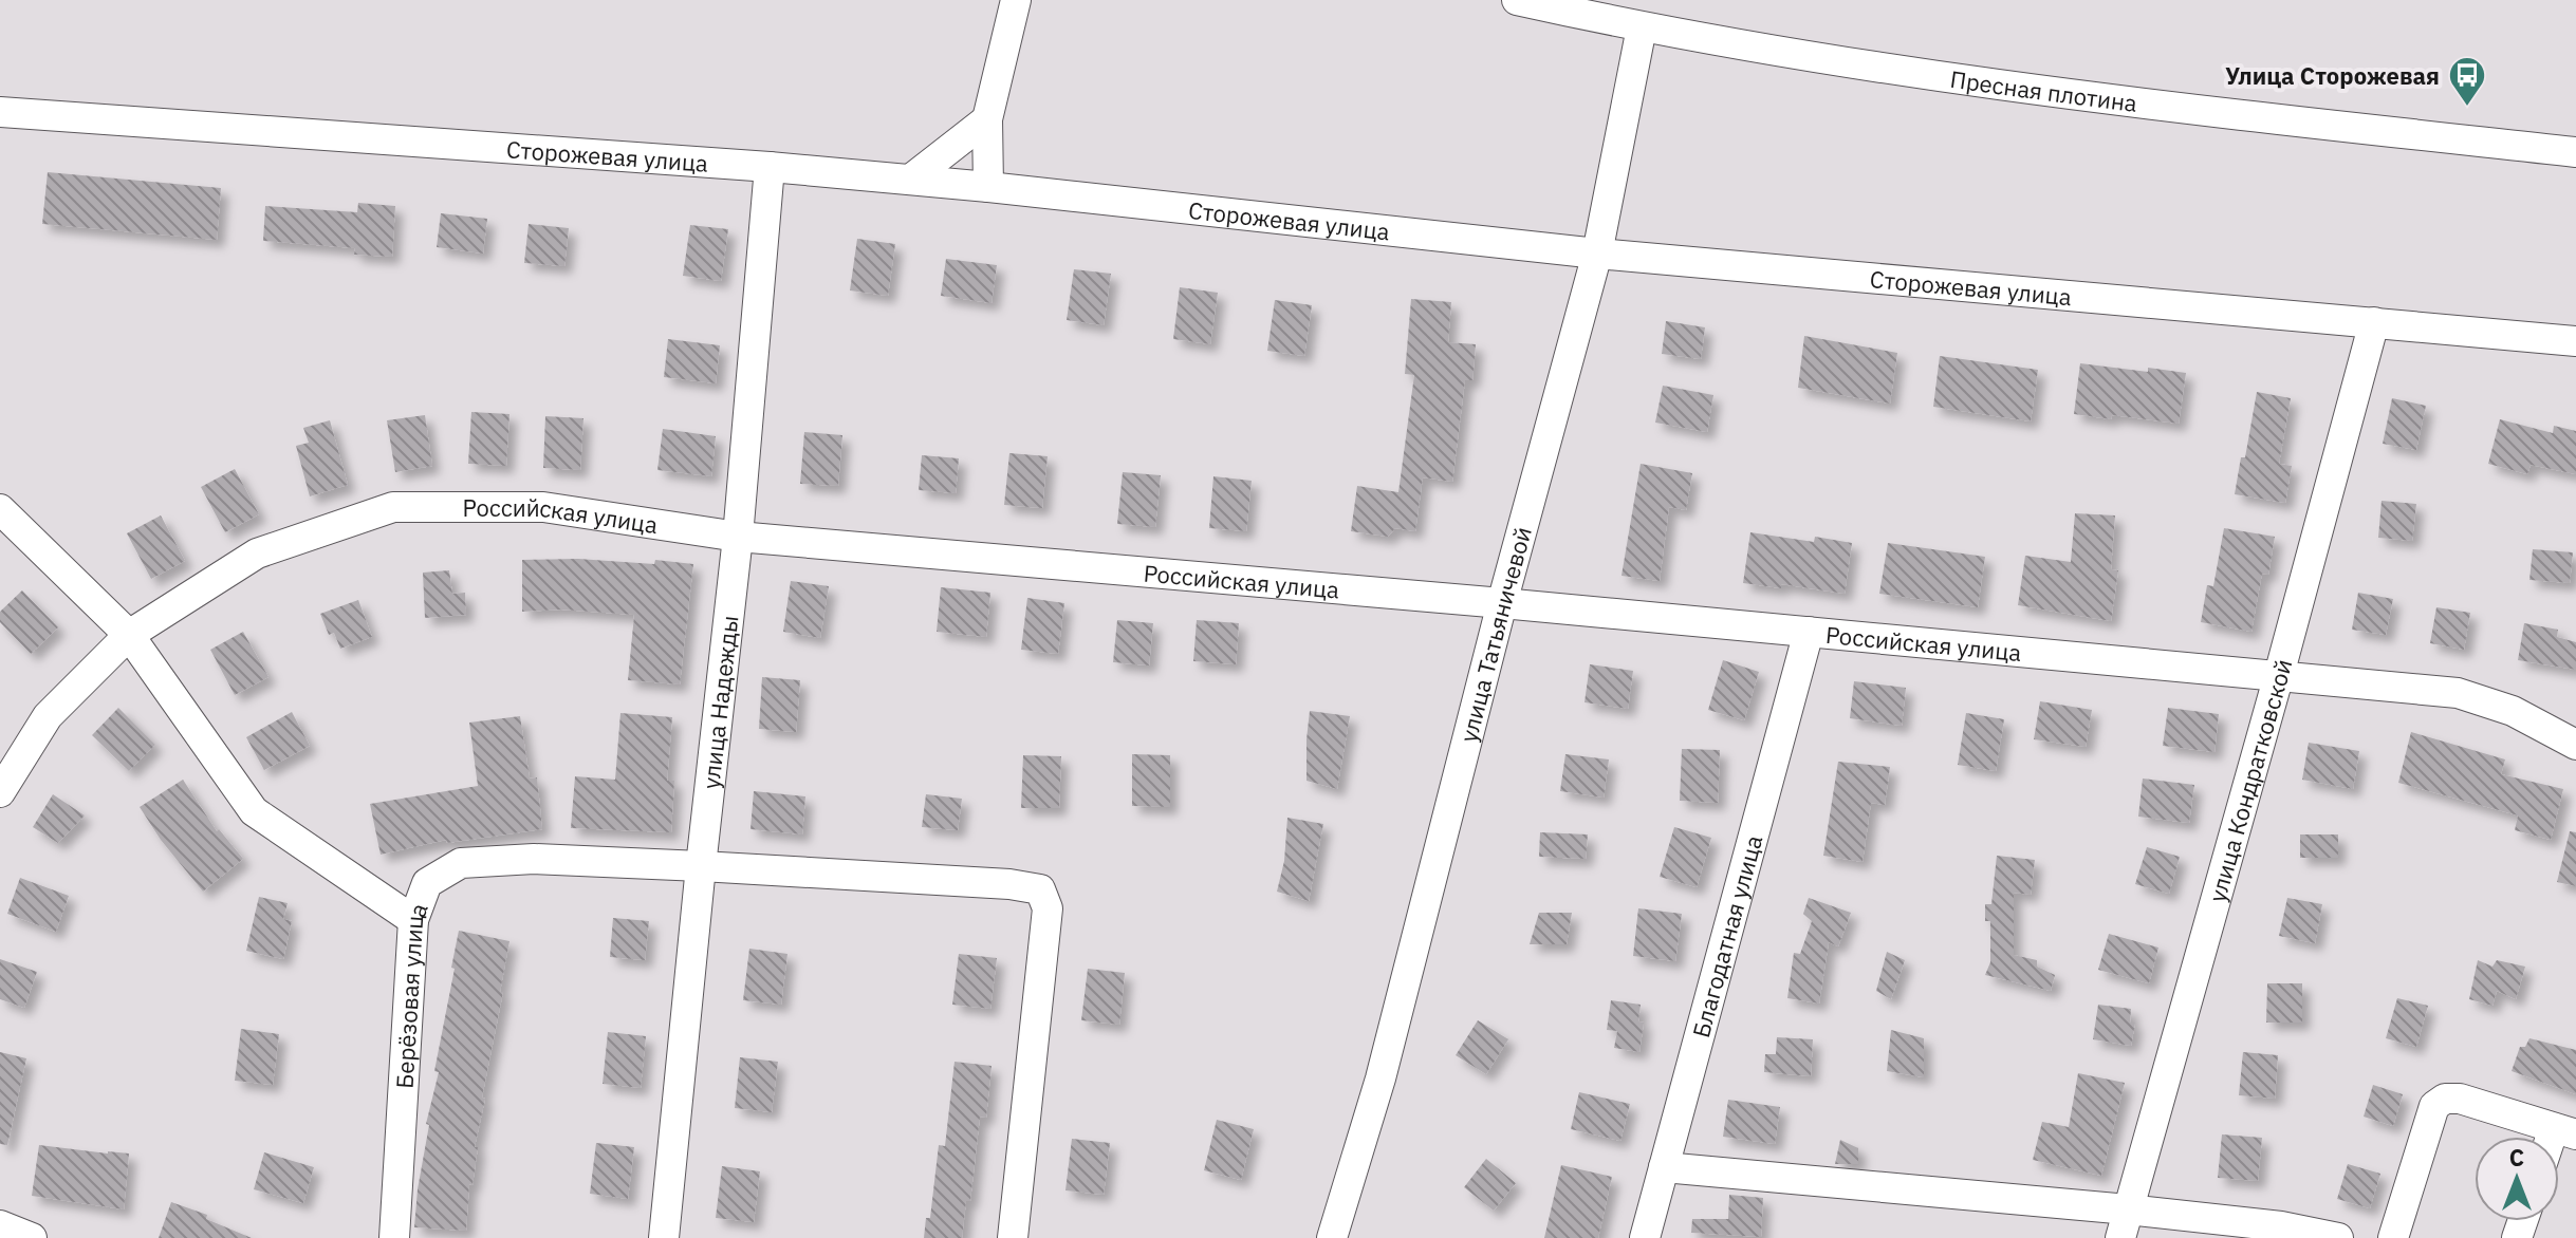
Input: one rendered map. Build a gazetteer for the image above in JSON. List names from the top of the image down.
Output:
{
  "streets": {
    "street": [
      "Пресная плотина",
      "Сторожевая улица",
      "Российская улица",
      "улица Татьяничевой",
      "улица Надежды",
      "улица Кондратковской",
      "Благодатная улица",
      "Берёзовая улица"
    ]
  },
  "crossings": [
    ["Пресная плотина", "улица Татьяничевой"],
    ["Сторожевая улица", "улица Татьяничевой"],
    ["Сторожевая улица", "улица Надежды"],
    ["Сторожевая улица", "улица Кондратковской"],
    ["Российская улица", "улица Татьяничевой"],
    ["Российская улица", "улица Надежды"],
    ["Российская улица", "улица Кондратковской"],
    ["Российская улица", "Благодатная улица"],
    ["улица Надежды", "Берёзовая улица"]
  ],
  "places": {
    "bus stop": ["Улица Сторожевая"]
  },
  "north": "top"
}
